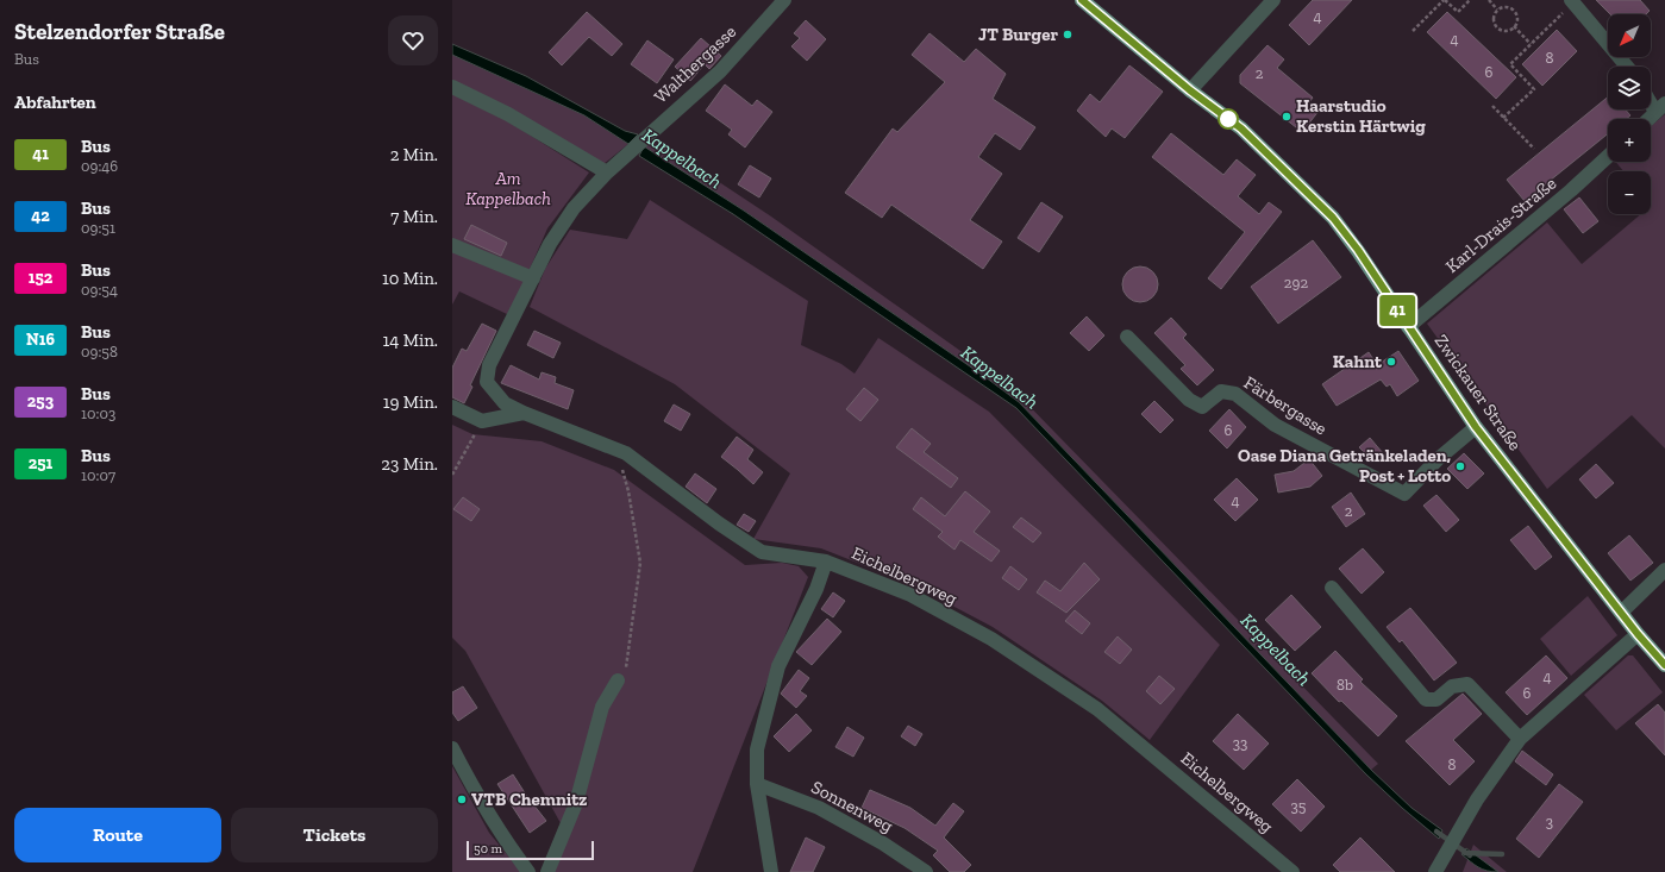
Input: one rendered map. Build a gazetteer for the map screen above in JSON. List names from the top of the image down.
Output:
{
  "streets": {
    "main road": ["Zwickauer Straße"],
    "street": [
      "Walthergasse",
      "Karl-Drais-Straße",
      "Färbergasse",
      "Eichelbergweg",
      "Sonnenweg"
    ]
  },
  "crossings": [
    ["Walthergasse", "Eichelbergweg"],
    ["Karl-Drais-Straße", "Zwickauer Straße"],
    ["Zwickauer Straße", "Färbergasse"]
  ],
  "water": ["Kappelbach"],
  "parks": ["Am Kappelbach"],
  "places": [
    "JT Burger",
    "Haarstudio Kerstin Härtwig",
    "Kahnt",
    "Oase Diana Getränkeladen, Post + Lotto",
    "VTB Chemnitz"
  ],
  "lines": ["bus line 41"],
  "house_numbers": [
    "4",
    "4",
    "8",
    "6",
    "2",
    "292",
    "6",
    "4",
    "2",
    "4",
    "8b",
    "6",
    "33",
    "8",
    "35",
    "3"
  ],
  "scale_bar": "50 m",
  "north": "bottom left",
  "page": {
    "heading": [
      ["Stelzendorfer Straße", "Bus"],
      "Abfahrten"
    ],
    "on_map": "41",
    "map_buttons": ["+", "−"],
    "list": [
      {
        "mark": "41",
        "name": "Bus",
        "note": "09:46",
        "value": "2 Min."
      },
      {
        "mark": "42",
        "name": "Bus",
        "note": "09:51",
        "value": "7 Min."
      },
      {
        "mark": "152",
        "name": "Bus",
        "note": "09:54",
        "value": "10 Min."
      },
      {
        "mark": "N16",
        "name": "Bus",
        "note": "09:58",
        "value": "14 Min."
      },
      {
        "mark": "253",
        "name": "Bus",
        "note": "10:03",
        "value": "19 Min."
      },
      {
        "mark": "251",
        "name": "Bus",
        "note": "10:07",
        "value": "23 Min."
      }
    ],
    "buttons": ["Route", "Tickets"],
    "scale": "50 m"
  }
}
